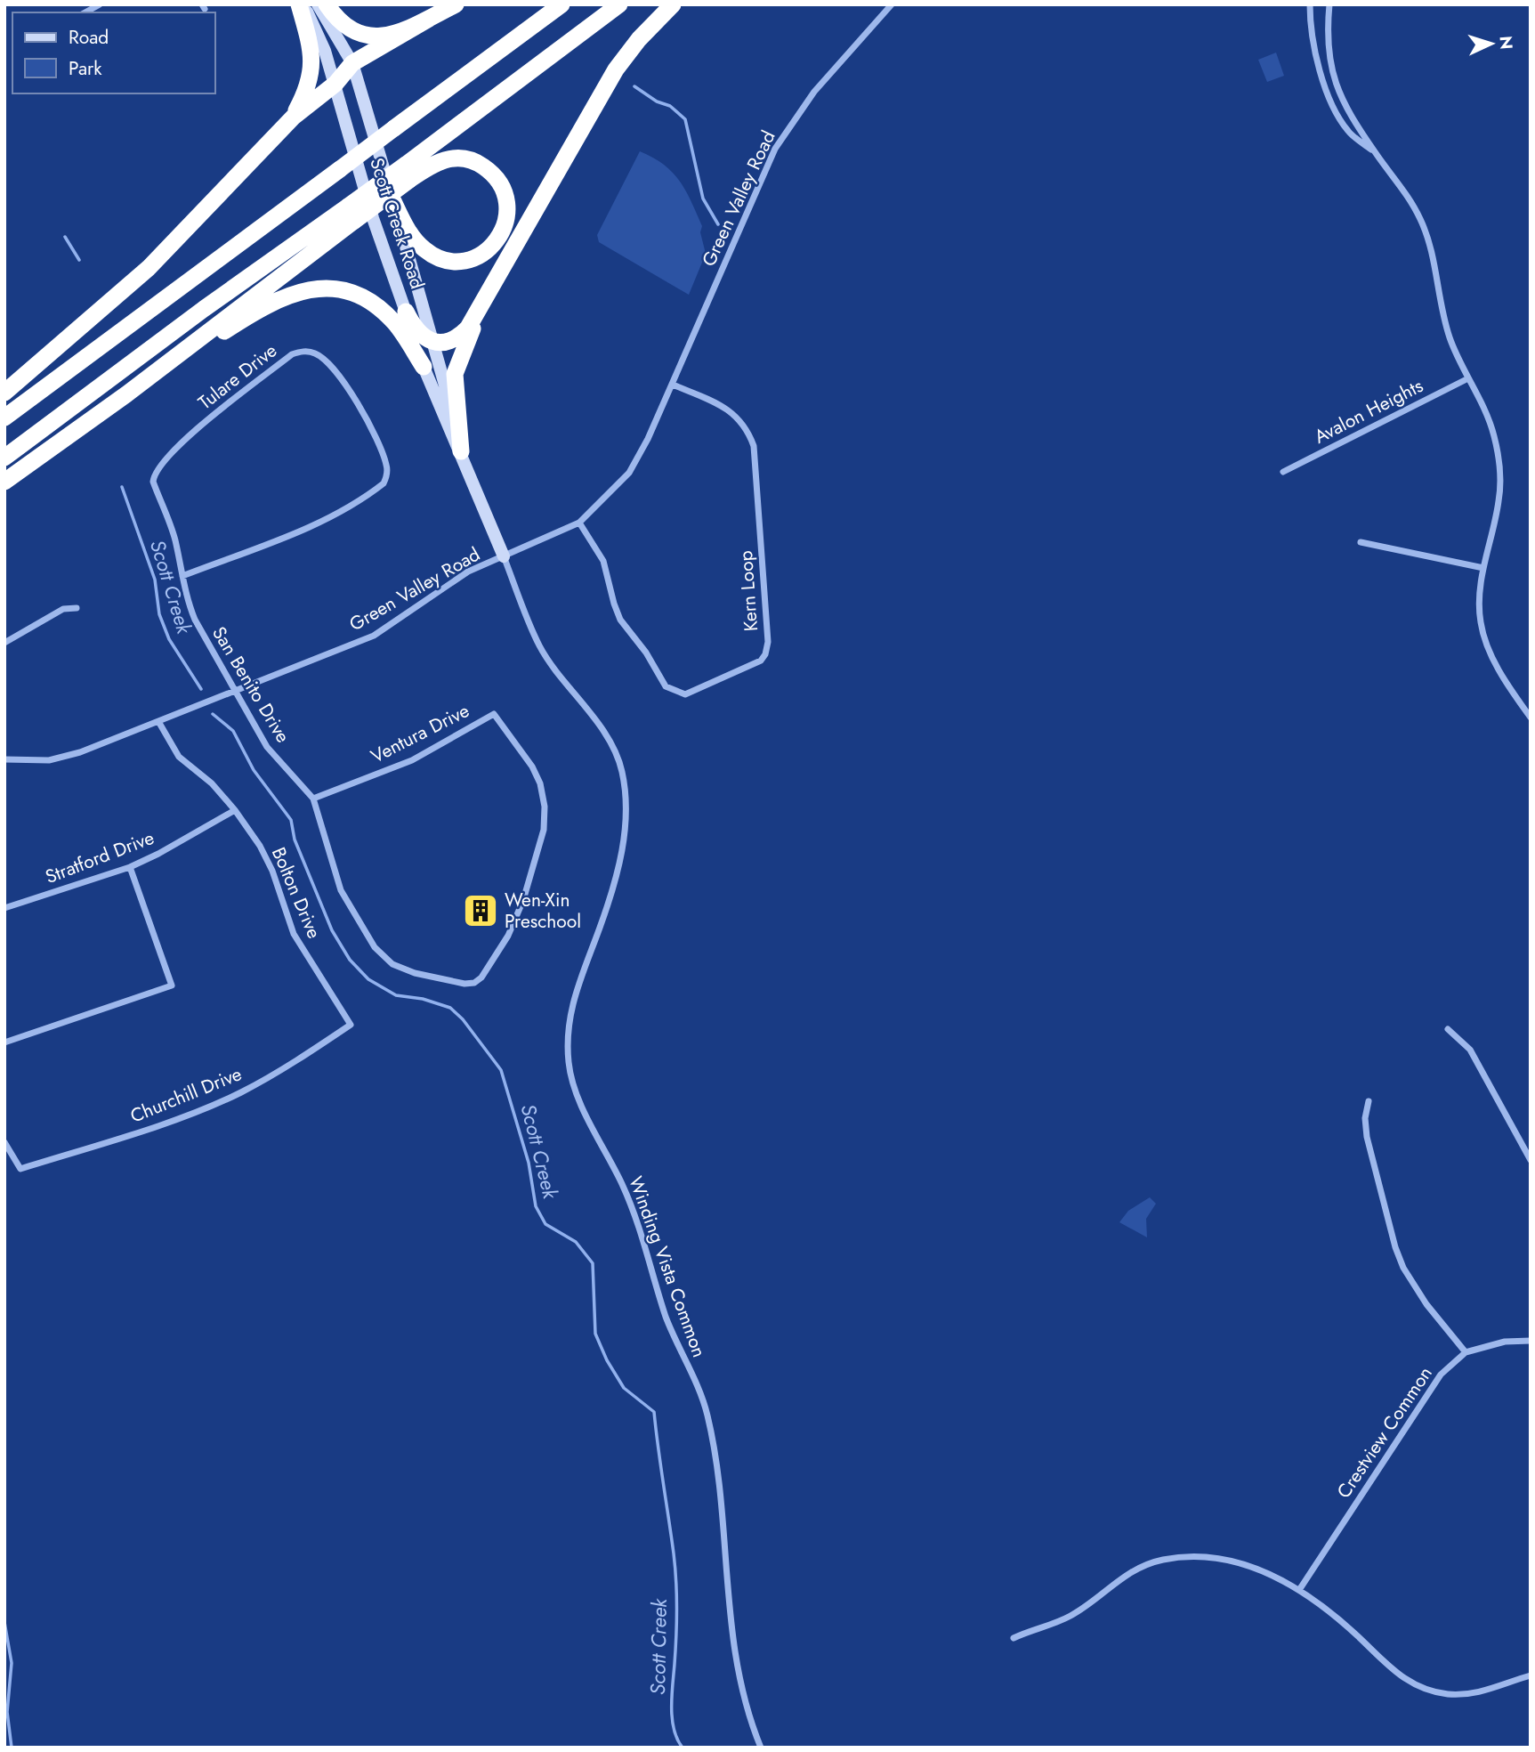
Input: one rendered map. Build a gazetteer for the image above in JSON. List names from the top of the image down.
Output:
{
  "streets": {
    "main road": ["Scott Creek Road"],
    "street": [
      "Green Valley Road",
      "Tulare Drive",
      "Avalon Heights",
      "Kern Loop",
      "San Benito Drive",
      "Ventura Drive",
      "Stratford Drive",
      "Bolton Drive",
      "Churchill Drive",
      "Winding Vista Common",
      "Crestview Common"
    ]
  },
  "crossings": [
    ["Green Valley Road", "Scott Creek Road"],
    ["Green Valley Road", "Kern Loop"],
    ["Green Valley Road", "San Benito Drive"],
    ["Green Valley Road", "Bolton Drive"],
    ["Scott Creek Road", "Winding Vista Common"],
    ["Tulare Drive", "San Benito Drive"],
    ["San Benito Drive", "Ventura Drive"],
    ["Stratford Drive", "Bolton Drive"],
    ["Bolton Drive", "Churchill Drive"]
  ],
  "water": ["Scott Creek"],
  "places": {
    "building": ["Wen-Xin Preschool"]
  },
  "legend": ["Road", "Park"],
  "north": "right"
}
